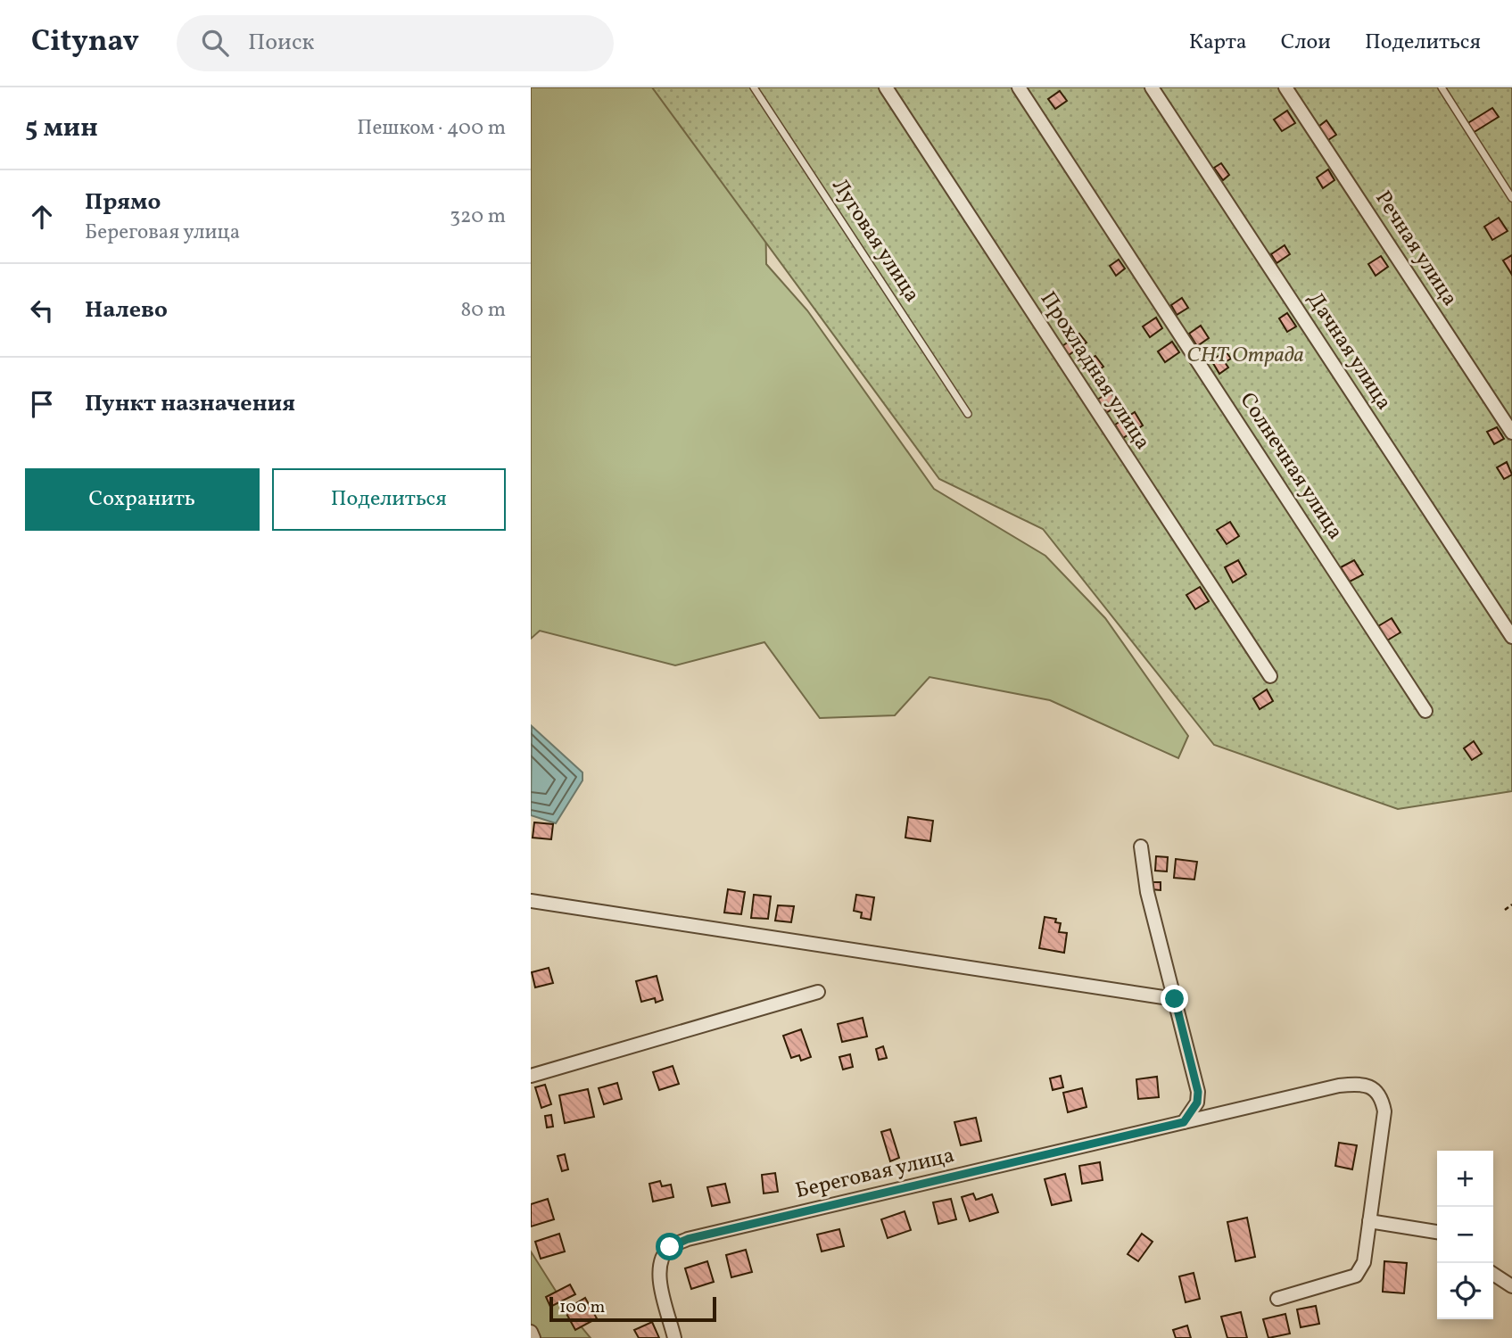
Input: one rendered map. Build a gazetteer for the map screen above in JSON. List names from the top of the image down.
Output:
{
  "streets": {
    "street": [
      "Речная улица",
      "Дачная улица",
      "Прохладная улица",
      "Солнечная улица",
      "Береговая улица"
    ],
    "lane": ["Луговая улица"]
  },
  "parks": ["СНТ Отрада"],
  "scale_bar": "100 m",
  "page": {
    "header": "Citynav",
    "search": "Поиск",
    "nav": ["Карта", "Слои", "Поделиться"],
    "heading": ["5 мин", "Пешком · 400 m"],
    "list": [
      ["Прямо", "Береговая улица", "320 m"],
      ["Налево", "80 m"],
      "Пункт назначения"
    ],
    "buttons": ["Сохранить", "Поделиться"],
    "map_buttons": ["+", "−"],
    "scale": "100 m"
  }
}
